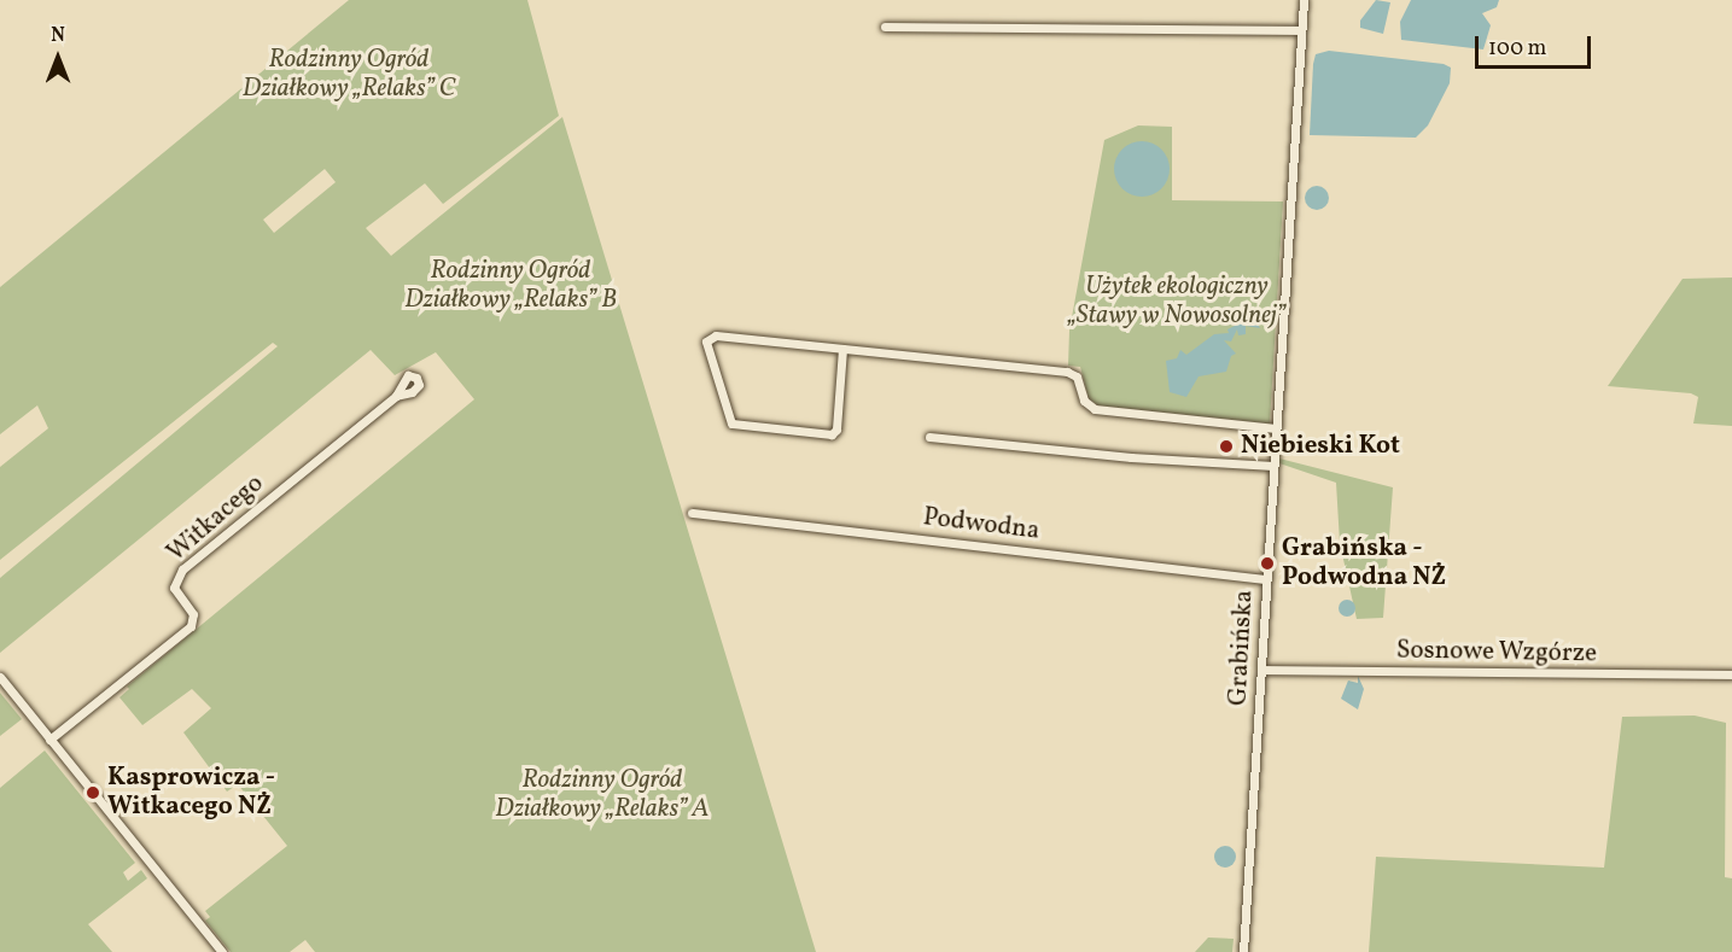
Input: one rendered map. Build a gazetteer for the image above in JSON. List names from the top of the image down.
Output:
{
  "streets": {
    "street": [
      "Witkacego",
      "Podwodna",
      "Grabińska",
      "Sosnowe Wzgórze"
    ]
  },
  "crossings": [
    ["Podwodna", "Grabińska"],
    ["Grabińska", "Sosnowe Wzgórze"]
  ],
  "parks": [
    "Rodzinny Ogród Działkowy „Relaks” C",
    "Rodzinny Ogród Działkowy „Relaks” B",
    "Użytek ekologiczny „Stawy w Nowosolnej”",
    "Rodzinny Ogród Działkowy „Relaks” A"
  ],
  "places": ["Niebieski Kot", "Grabińska - Podwodna NŻ", "Kasprowicza - Witkacego NŻ"],
  "scale_bar": "100 m",
  "north": "top"
}
